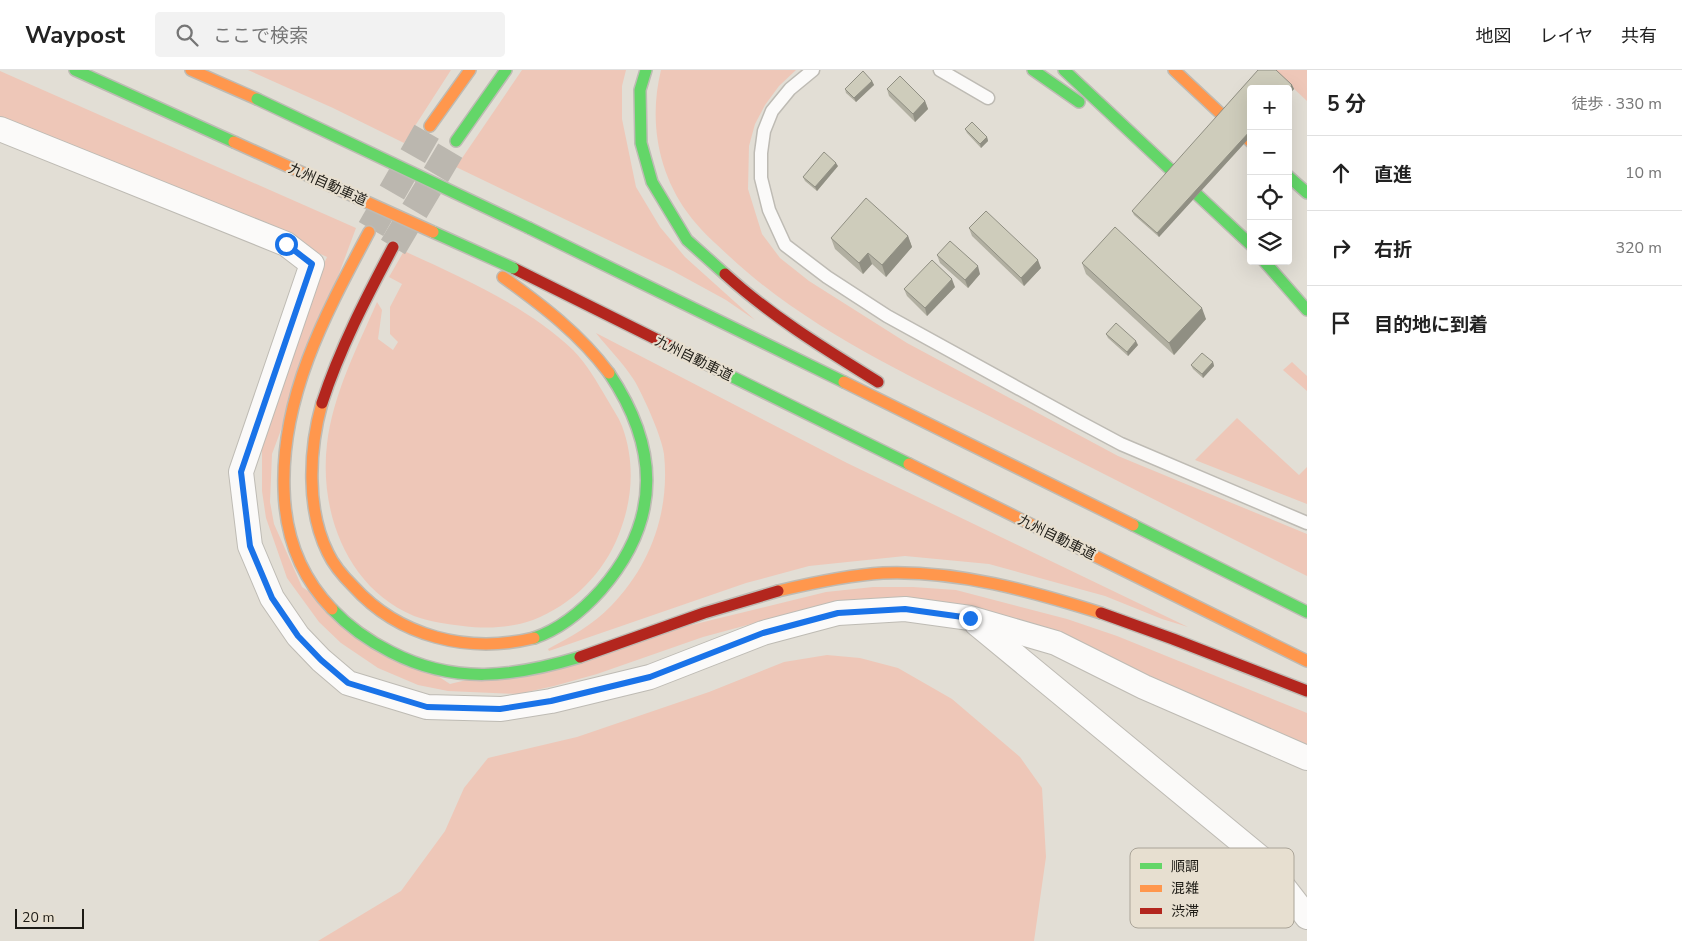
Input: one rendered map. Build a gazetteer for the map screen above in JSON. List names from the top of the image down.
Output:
{
  "streets": {
    "highway": ["九州自動車道"]
  },
  "legend": ["順調", "混雑", "渋滞"],
  "scale_bar": "20 m",
  "page": {
    "header": "Waypost",
    "search": "ここで検索",
    "nav": ["地図", "レイヤ", "共有"],
    "heading": ["5 分", "徒歩 · 330 m"],
    "map_buttons": ["+", "−"],
    "list": [
      ["直進", "10 m"],
      ["右折", "320 m"],
      "目的地に到着"
    ],
    "scale": "20 m"
  }
}
